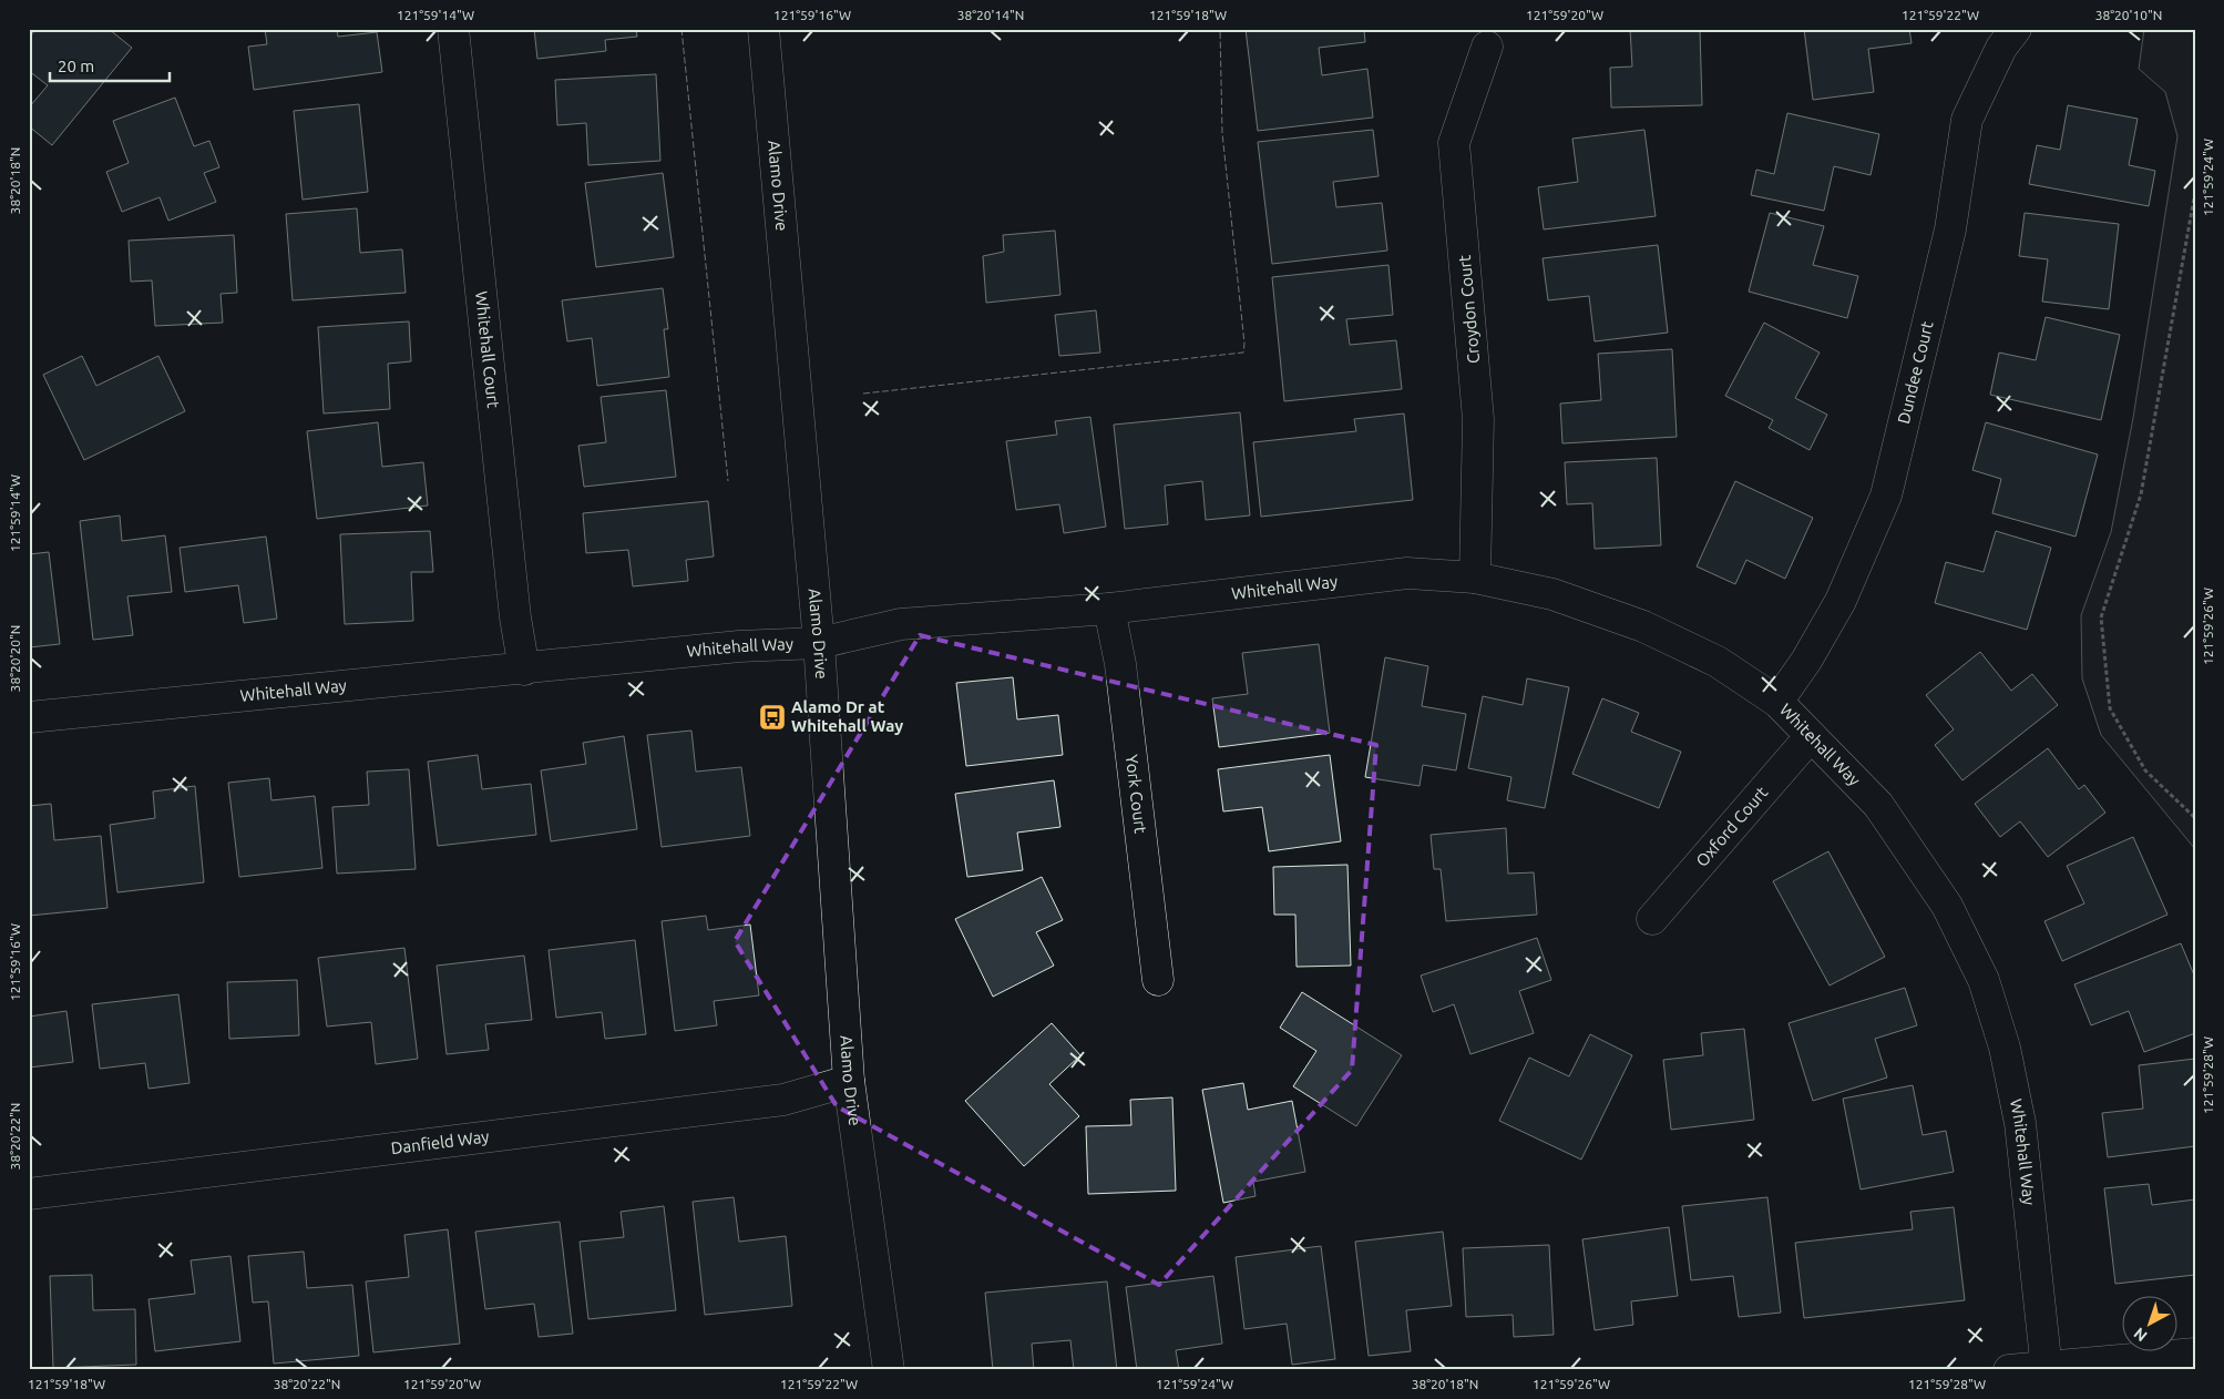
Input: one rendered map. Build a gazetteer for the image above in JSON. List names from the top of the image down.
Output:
{
  "streets": {
    "street": [
      "Alamo Drive",
      "Croydon Court",
      "Whitehall Court",
      "Dundee Court",
      "Whitehall Way",
      "York Court",
      "Oxford Court",
      "Danfield Way"
    ]
  },
  "crossings": [
    ["Alamo Drive", "Whitehall Way"],
    ["Alamo Drive", "Danfield Way"],
    ["Croydon Court", "Whitehall Way"],
    ["Whitehall Court", "Whitehall Way"],
    ["Dundee Court", "Whitehall Way"],
    ["Whitehall Way", "York Court"],
    ["Whitehall Way", "Oxford Court"]
  ],
  "places": {
    "bus stop": ["Alamo Dr at Whitehall Way"]
  },
  "scale_bar": "20 m",
  "north": "bottom left",
  "coordinates": [
    "121°59'14\"W",
    "121°59'16\"W",
    "38°20'14\"N",
    "121°59'18\"W",
    "121°59'20\"W",
    "121°59'22\"W",
    "38°20'10\"N",
    "121°59'24\"W",
    "38°20'18\"N",
    "121°59'26\"W",
    "38°20'20\"N",
    "121°59'28\"W",
    "38°20'22\"N"
  ]
}
